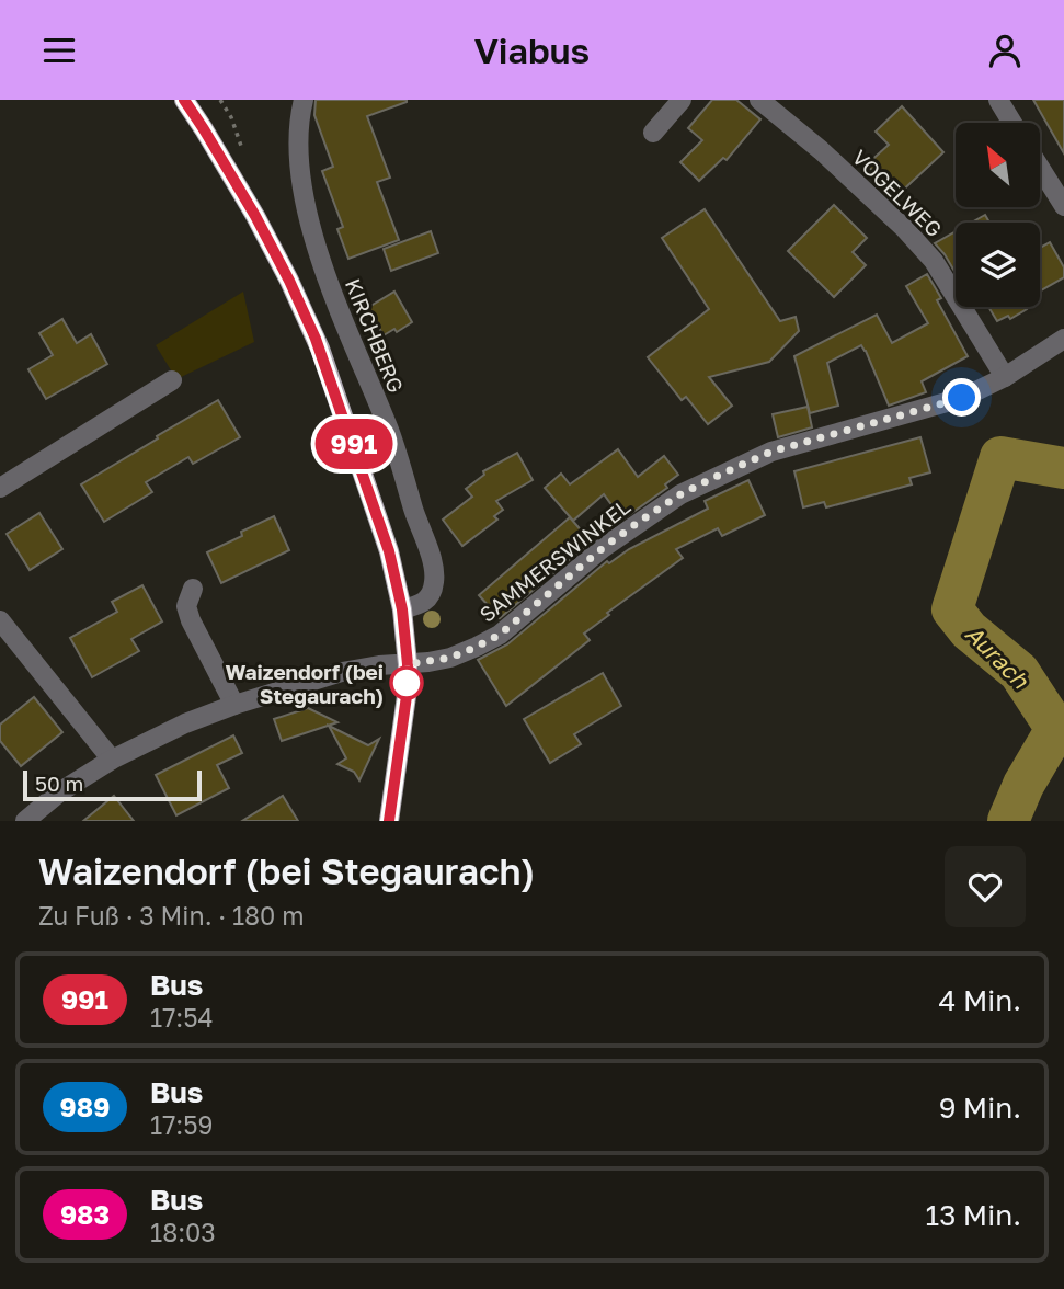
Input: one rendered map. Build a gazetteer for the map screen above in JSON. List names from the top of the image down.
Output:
{
  "streets": {
    "street": ["VOGELWEG", "KIRCHBERG", "SAMMERSWINKEL"]
  },
  "crossings": [
    ["VOGELWEG", "SAMMERSWINKEL"]
  ],
  "water": ["Aurach"],
  "places": ["Waizendorf (bei Stegaurach)"],
  "lines": ["bus line 991"],
  "scale_bar": "50 m",
  "north": "top left",
  "page": {
    "header": "Viabus",
    "on_map": "991",
    "scale": "50 m",
    "heading": ["Waizendorf (bei Stegaurach)", "Zu Fuß · 3 Min. · 180 m"],
    "list": [
      {
        "mark": "991",
        "name": "Bus",
        "note": "17:54",
        "value": "4 Min."
      },
      {
        "mark": "989",
        "name": "Bus",
        "note": "17:59",
        "value": "9 Min."
      },
      {
        "mark": "983",
        "name": "Bus",
        "note": "18:03",
        "value": "13 Min."
      }
    ]
  }
}
